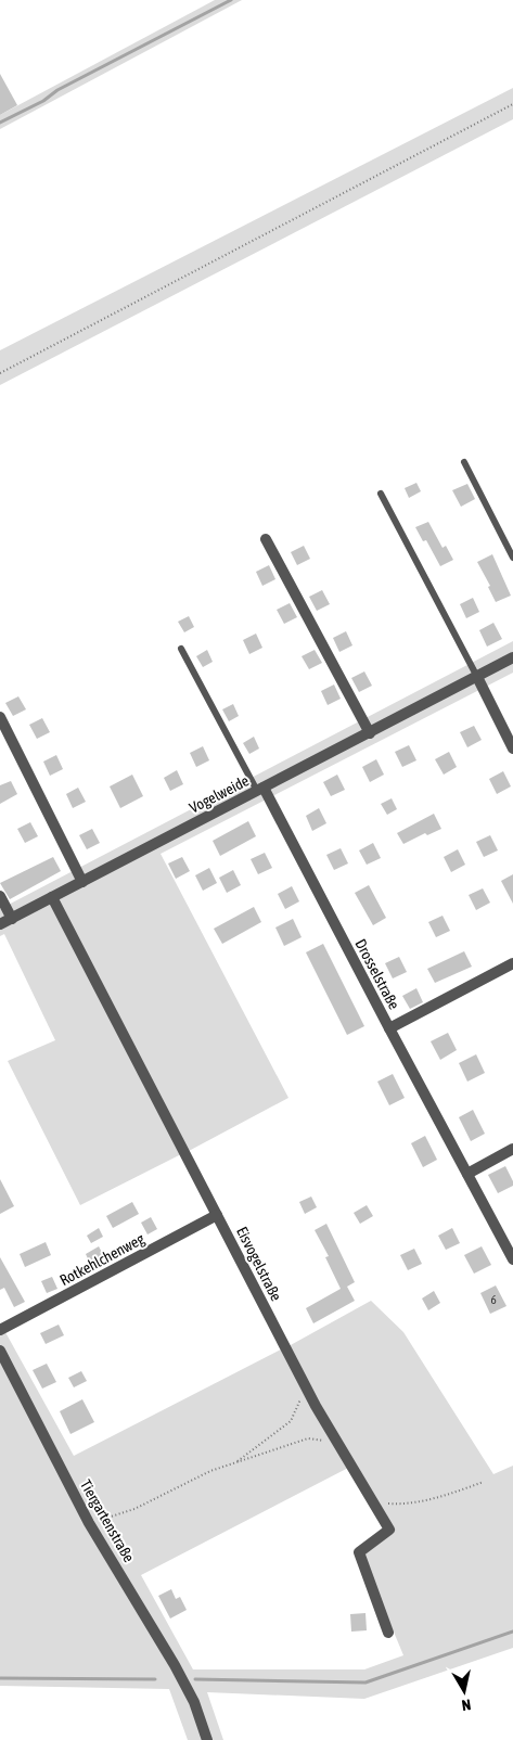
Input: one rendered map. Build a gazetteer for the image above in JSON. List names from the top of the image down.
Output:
{
  "streets": {
    "street": [
      "Vogelweide",
      "Drosselstraße",
      "Rotkehlchenweg",
      "Eisvogelstraße",
      "Tiergartenstraße"
    ]
  },
  "crossings": [
    ["Vogelweide", "Drosselstraße"],
    ["Vogelweide", "Eisvogelstraße"],
    ["Rotkehlchenweg", "Eisvogelstraße"]
  ],
  "house_numbers": ["6"],
  "north": "bottom"
}
